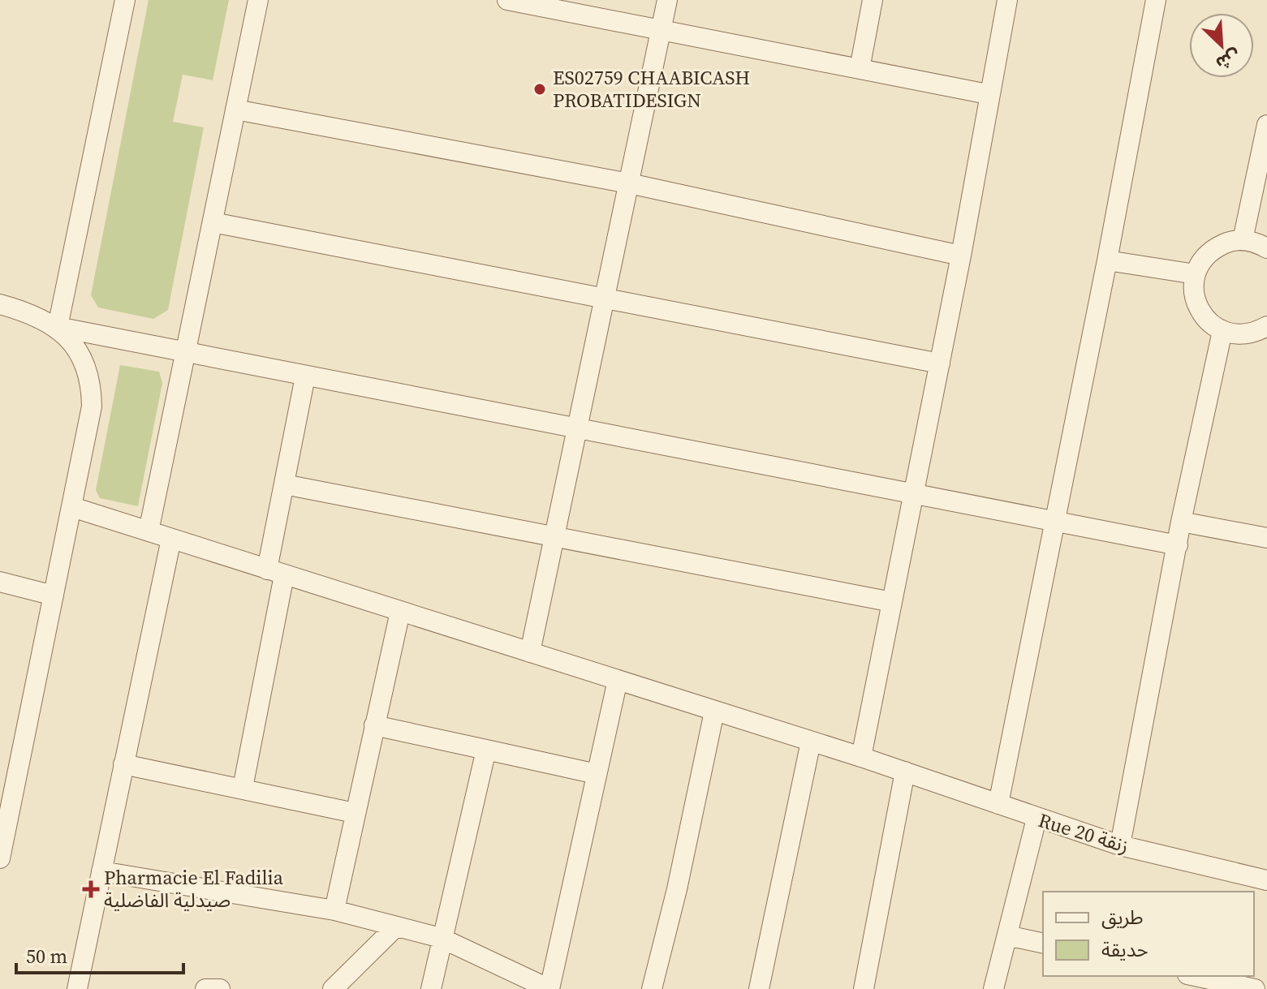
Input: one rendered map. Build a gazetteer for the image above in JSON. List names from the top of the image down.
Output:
{
  "streets": {
    "street": ["Rue 20 زنقة"]
  },
  "places": {
    "other": ["ES02759 CHAABICASH PROBATIDESIGN"],
    "health": ["Pharmacie El Fadilia صيدلية الفاضلية"]
  },
  "legend": ["طريق", "حديقة"],
  "scale_bar": "50 m",
  "north": "bottom right"
}
